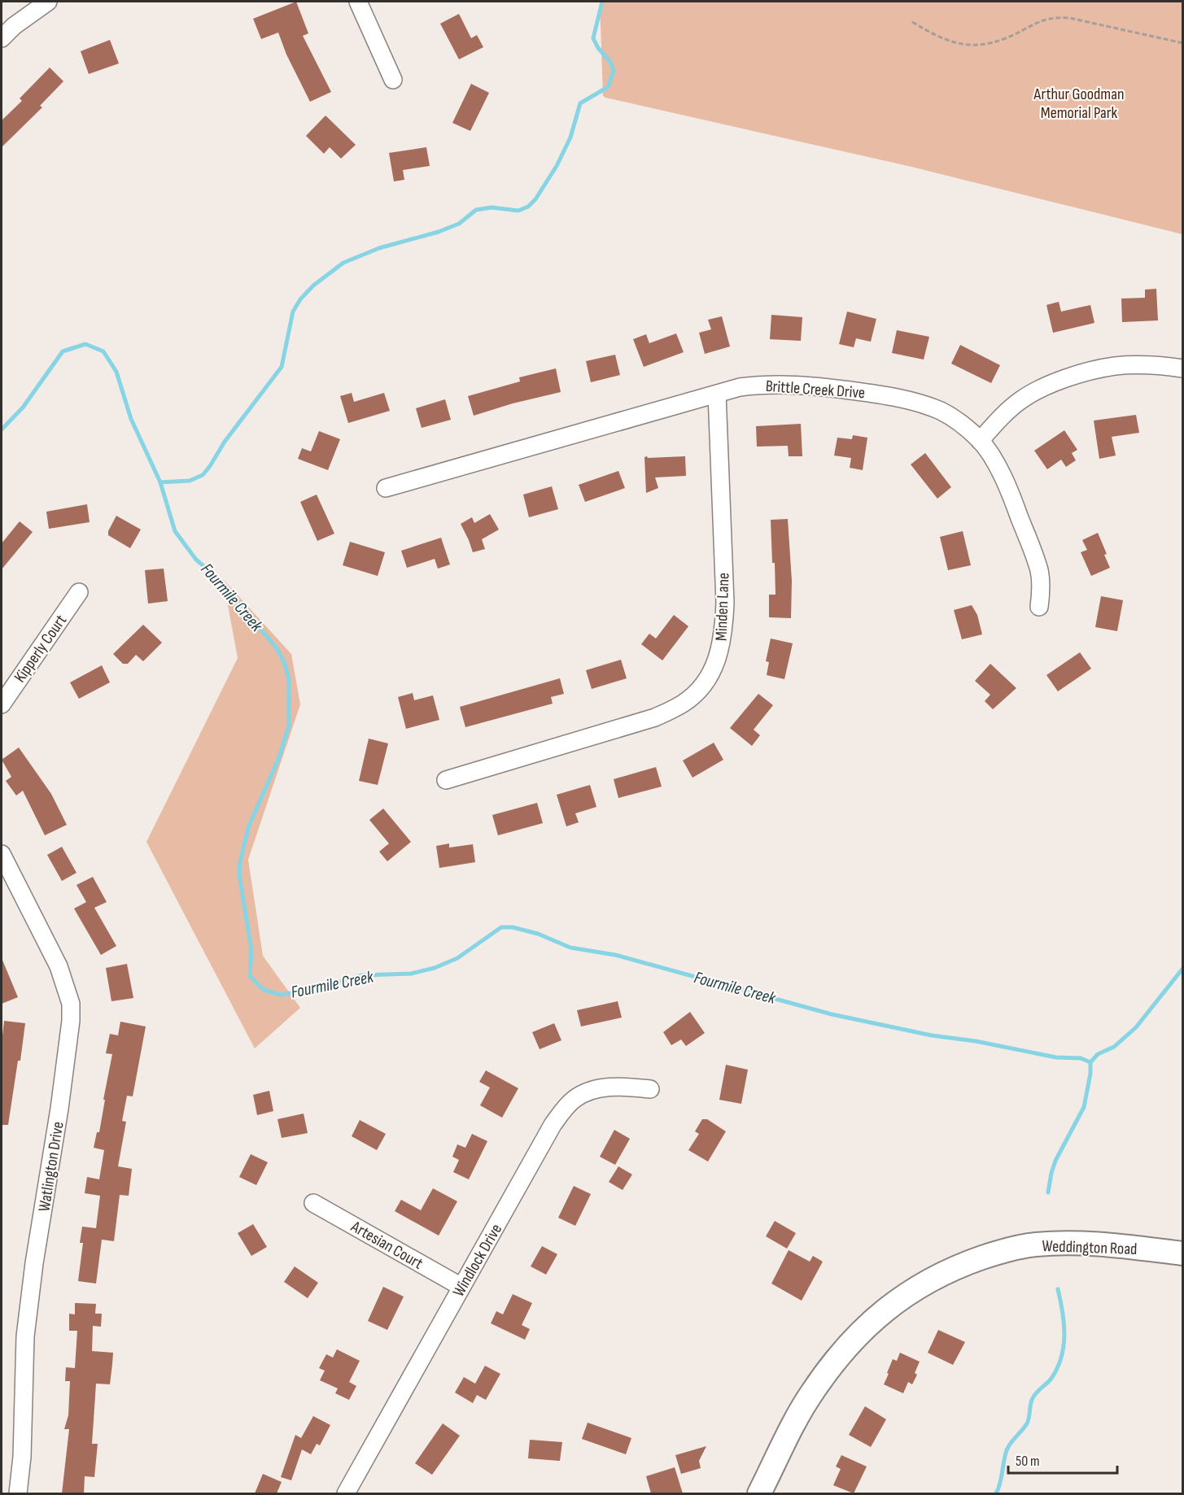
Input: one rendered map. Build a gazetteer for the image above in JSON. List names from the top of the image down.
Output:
{
  "streets": {
    "main road": ["Weddington Road"],
    "street": [
      "Brittle Creek Drive",
      "Minden Lane",
      "Kipperly Court",
      "Watlington Drive",
      "Artesian Court",
      "Windlock Drive"
    ]
  },
  "crossings": [
    ["Brittle Creek Drive", "Minden Lane"],
    ["Artesian Court", "Windlock Drive"]
  ],
  "water": ["Fourmile Creek"],
  "parks": ["Arthur Goodman Memorial Park"],
  "scale_bar": "50 m"
}
